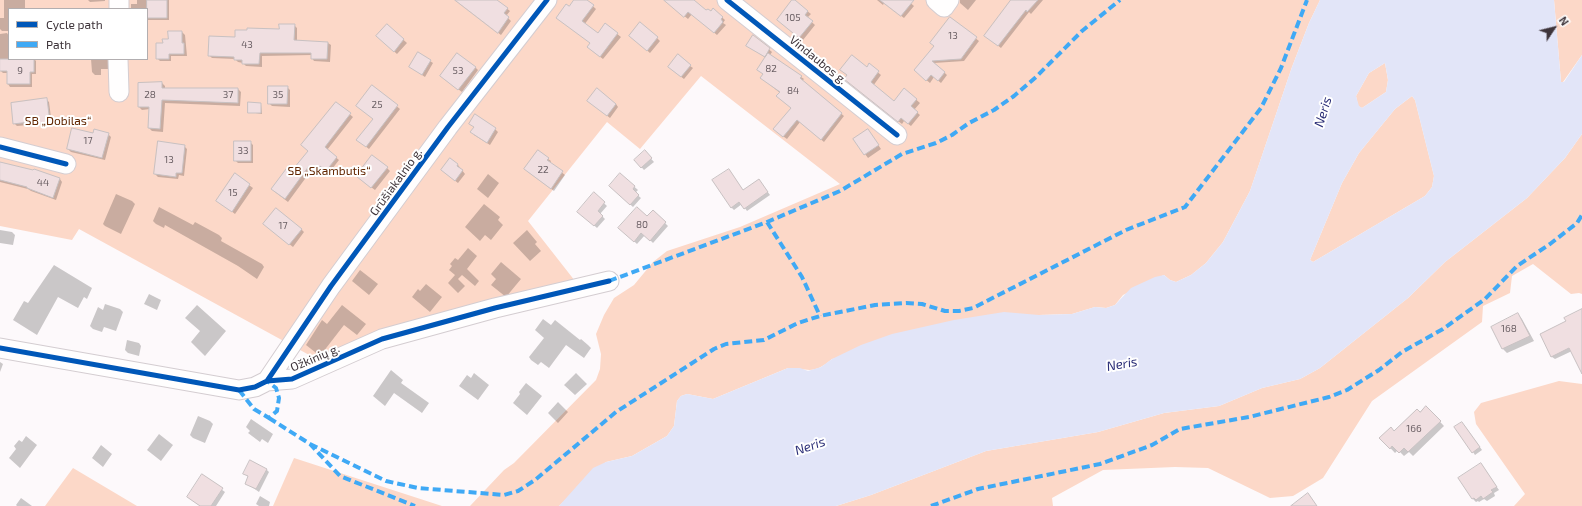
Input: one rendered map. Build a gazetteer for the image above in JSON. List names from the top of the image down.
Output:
{
  "streets": {
    "street": ["Vindaubos g.", "Grūšiakalnio g.", "Ožkinių g."]
  },
  "crossings": [
    ["Grūšiakalnio g.", "Ožkinių g."]
  ],
  "water": ["Neris"],
  "parks": ["SB „Dobilas“", "SB „Skambutis“"],
  "house_numbers": [
    "105",
    "13",
    "43",
    "82",
    "9",
    "53",
    "84",
    "28",
    "37",
    "35",
    "25",
    "17",
    "33",
    "13",
    "22",
    "44",
    "15",
    "80",
    "17",
    "168",
    "166"
  ],
  "legend": ["Cycle path", "Path"],
  "north": "top right"
}
